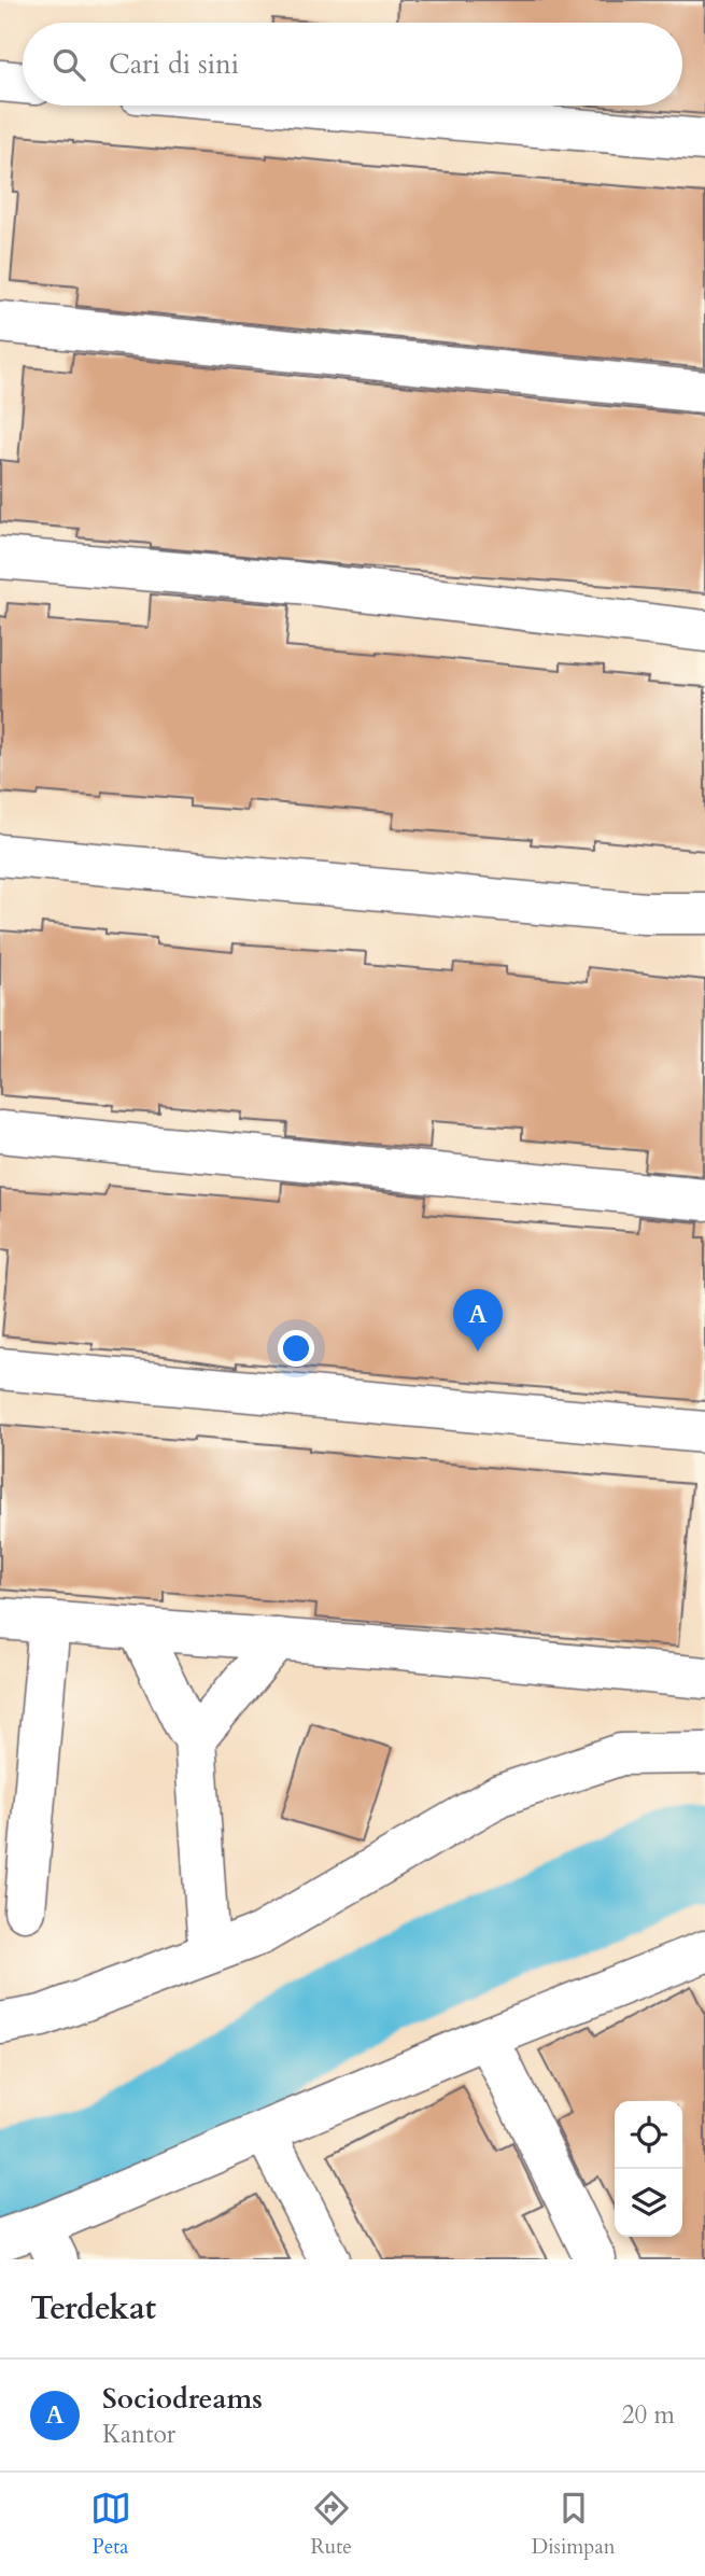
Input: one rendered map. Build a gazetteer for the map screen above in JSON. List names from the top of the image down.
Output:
{
  "page": {
    "search": "Cari di sini",
    "pins": "A",
    "heading": "Terdekat",
    "list": [
      {
        "mark": "A",
        "name": "Sociodreams",
        "note": "Kantor",
        "value": "20 m"
      }
    ],
    "nav": ["Peta", "Rute", "Disimpan"]
  }
}
